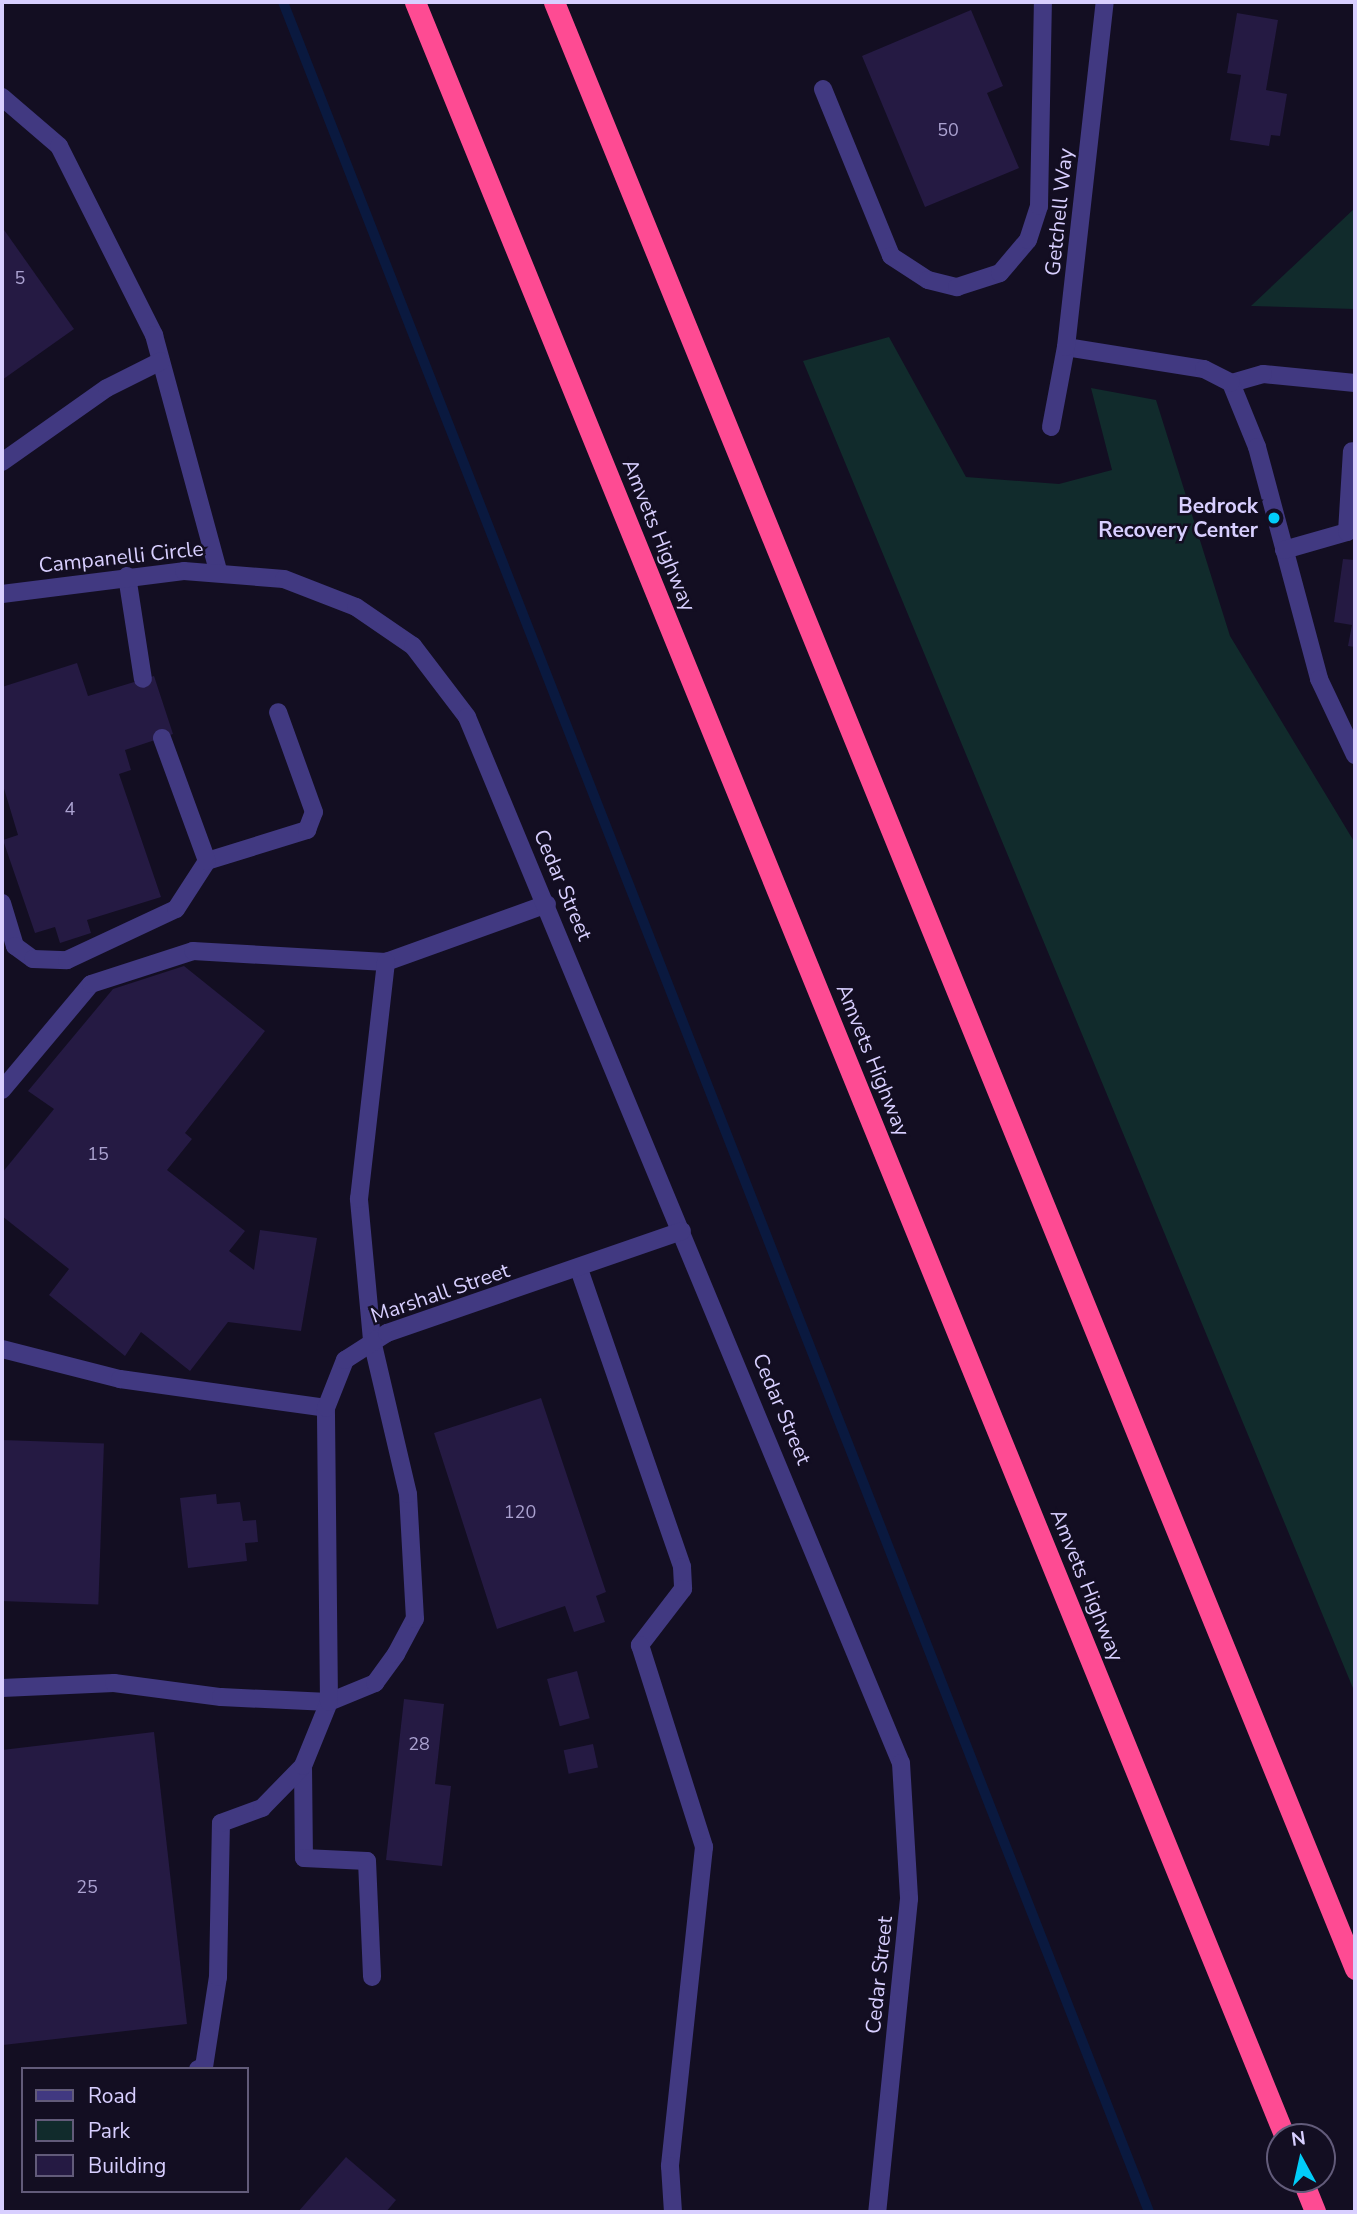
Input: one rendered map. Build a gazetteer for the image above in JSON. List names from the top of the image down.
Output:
{
  "streets": {
    "highway": ["Amvets Highway"],
    "street": [
      "Getchell Way",
      "Campanelli Circle",
      "Cedar Street",
      "Marshall Street"
    ]
  },
  "crossings": [
    ["Campanelli Circle", "Cedar Street"],
    ["Cedar Street", "Marshall Street"]
  ],
  "places": ["Bedrock Recovery Center"],
  "house_numbers": [
    "50",
    "5",
    "4",
    "15",
    "120",
    "28",
    "25"
  ],
  "legend": ["Road", "Park", "Building"],
  "north": "top"
}
